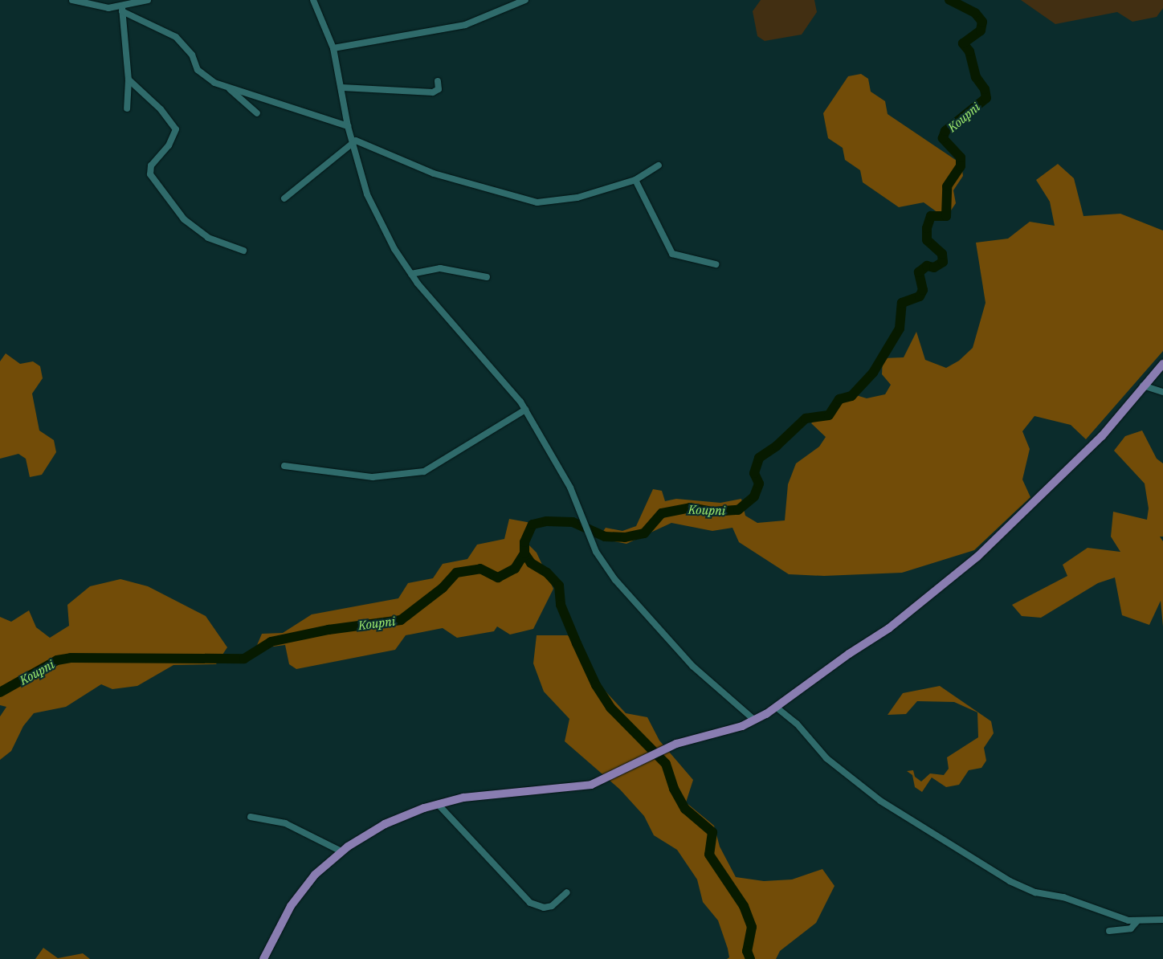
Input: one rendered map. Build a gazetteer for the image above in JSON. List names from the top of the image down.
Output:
{
  "water": ["Koupni"]
}
